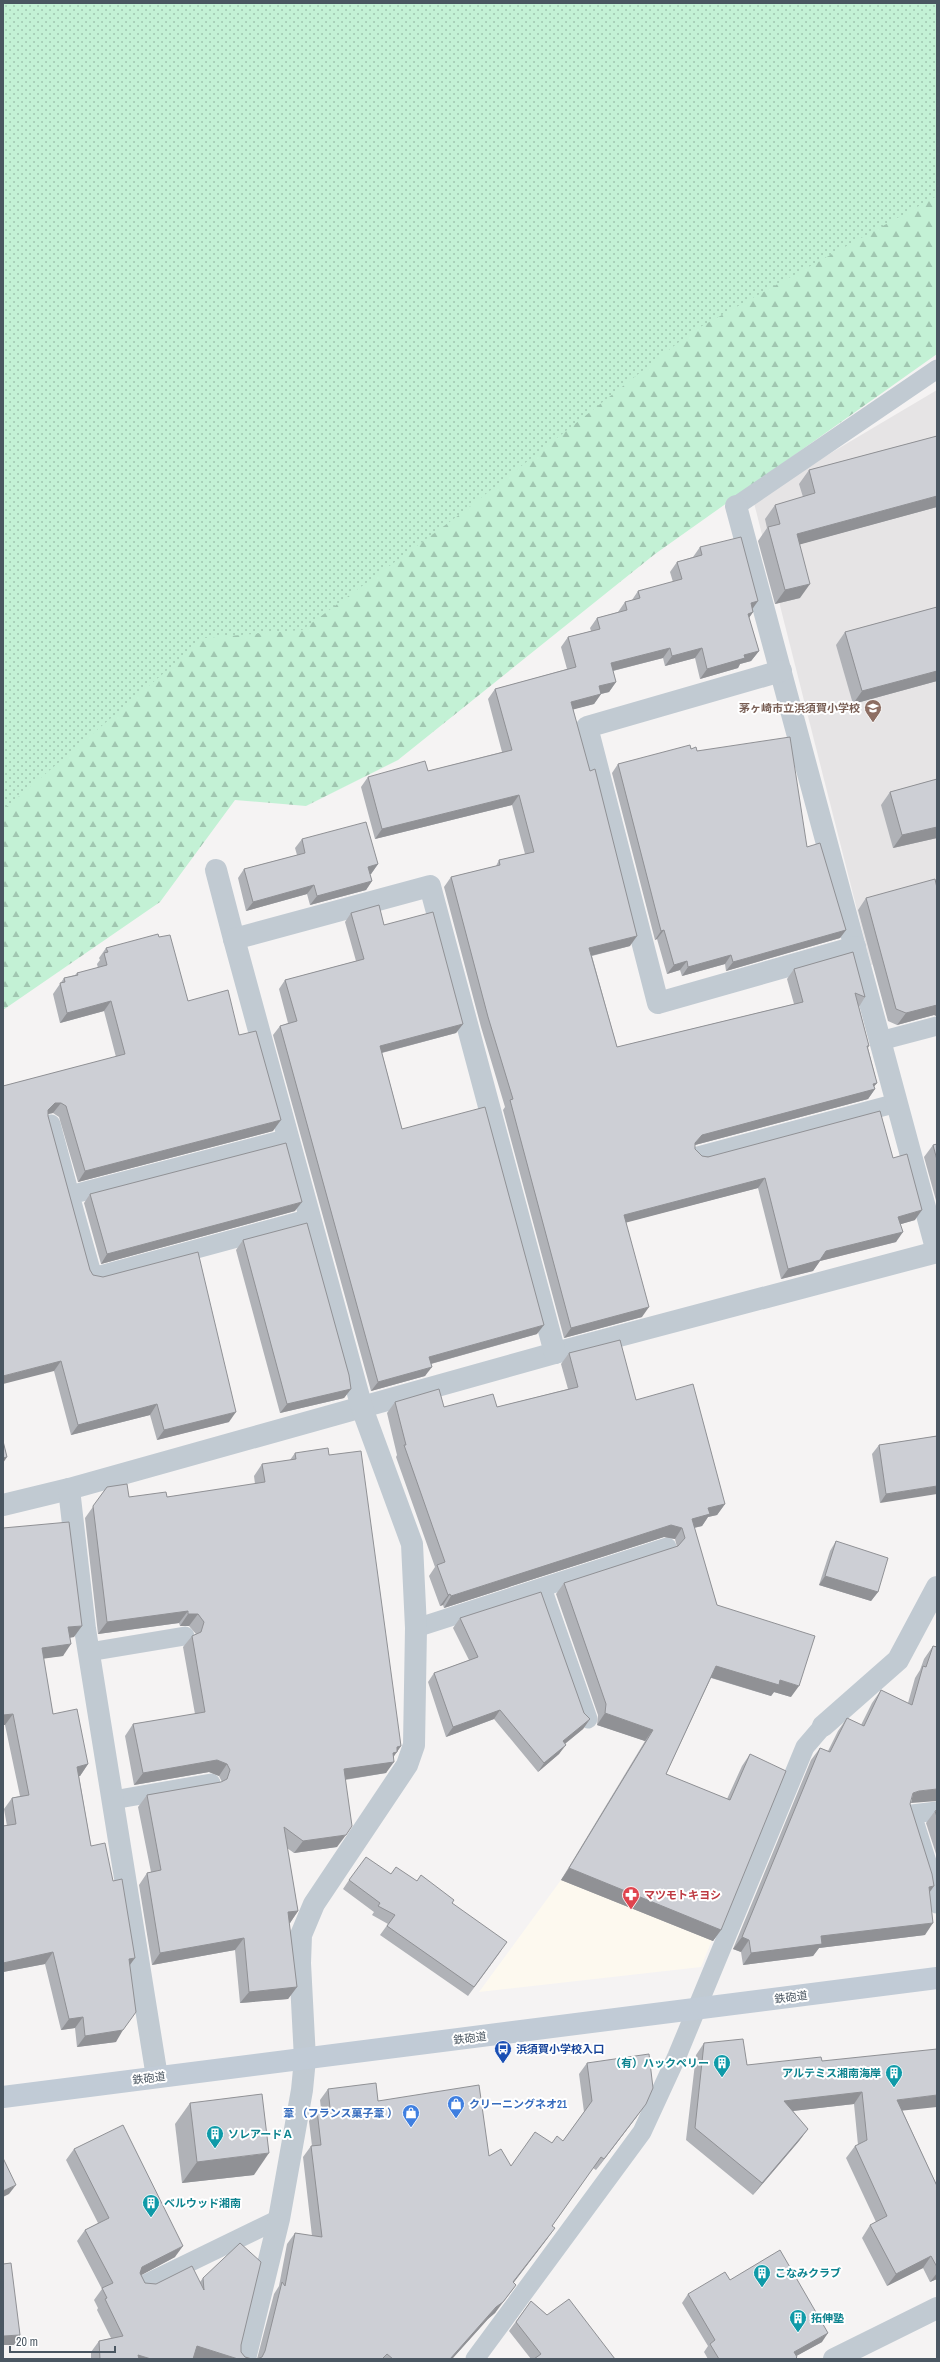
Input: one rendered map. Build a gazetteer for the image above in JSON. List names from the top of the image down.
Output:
{
  "streets": {
    "street": ["鉄砲道"]
  },
  "places": {
    "school or university": ["茅ヶ崎市立浜須賀小学校"],
    "pharmacy": ["マツモトキヨシ"],
    "bus stop": ["浜須賀小学校入口"],
    "building": [
      "（有）ハックペリー",
      "アルテミス湘南海岸",
      "ソレアードＡ",
      "ベルウッド湘南",
      "こなみクラブ",
      "拓伸塾"
    ],
    "shop": ["クリーニングネオ21", "葦 （フランス菓子葦 ）"]
  },
  "scale_bar": "20 m"
}
